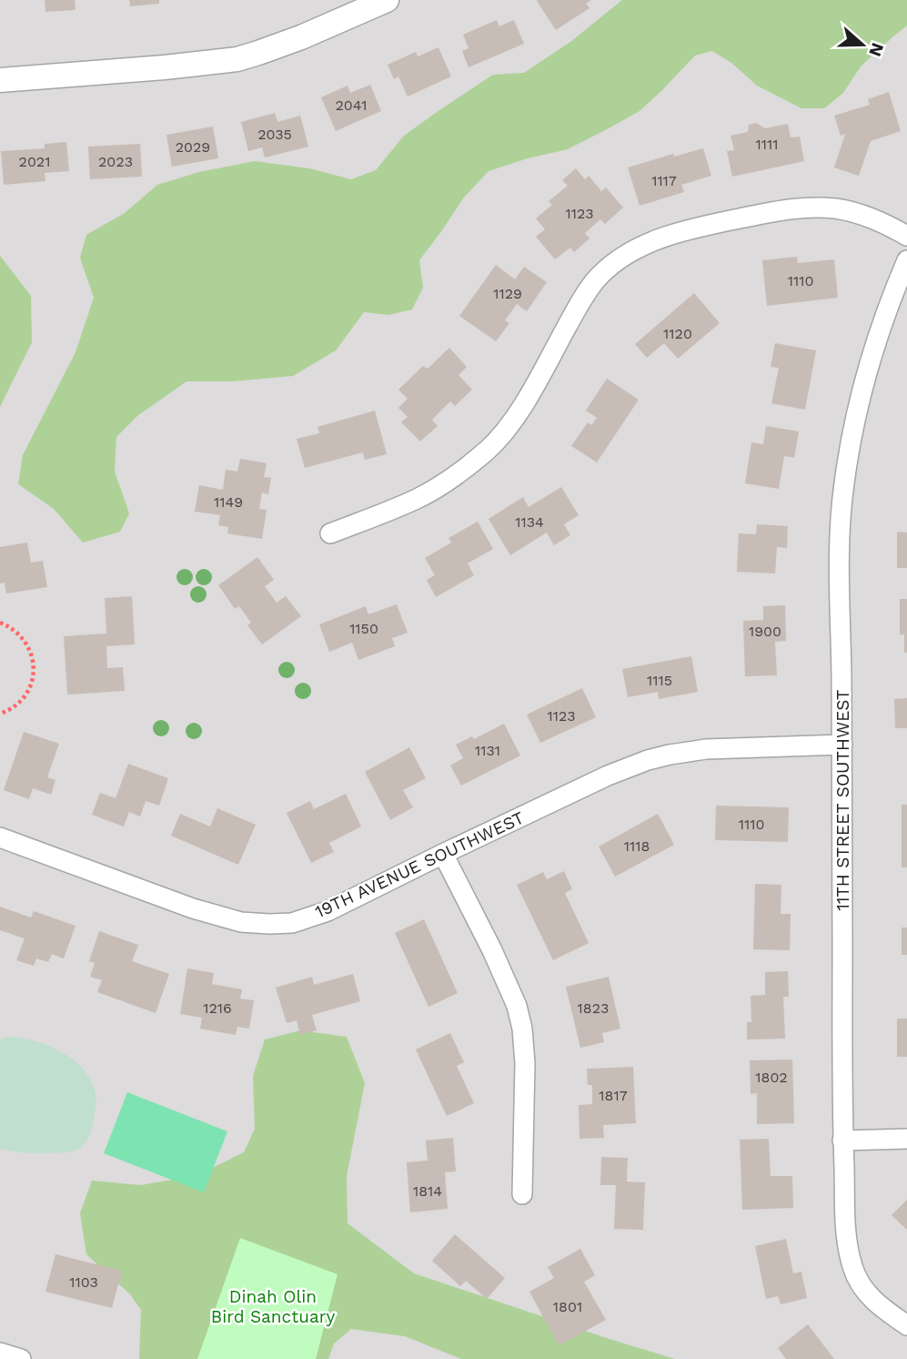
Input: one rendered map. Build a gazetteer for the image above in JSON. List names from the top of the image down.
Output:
{
  "streets": {
    "street": ["11TH STREET SOUTHWEST", "19TH AVENUE SOUTHWEST"]
  },
  "crossings": [
    ["11TH STREET SOUTHWEST", "19TH AVENUE SOUTHWEST"]
  ],
  "parks": ["Dinah Olin Bird Sanctuary"],
  "house_numbers": [
    "2041",
    "2035",
    "1111",
    "2029",
    "2021",
    "2023",
    "1117",
    "1123",
    "1110",
    "1129",
    "1120",
    "1149",
    "1134",
    "1150",
    "1900",
    "1115",
    "1123",
    "1131",
    "1110",
    "1118",
    "1216",
    "1823",
    "1802",
    "1817",
    "1814",
    "1103",
    "1801"
  ],
  "north": "right"
}
